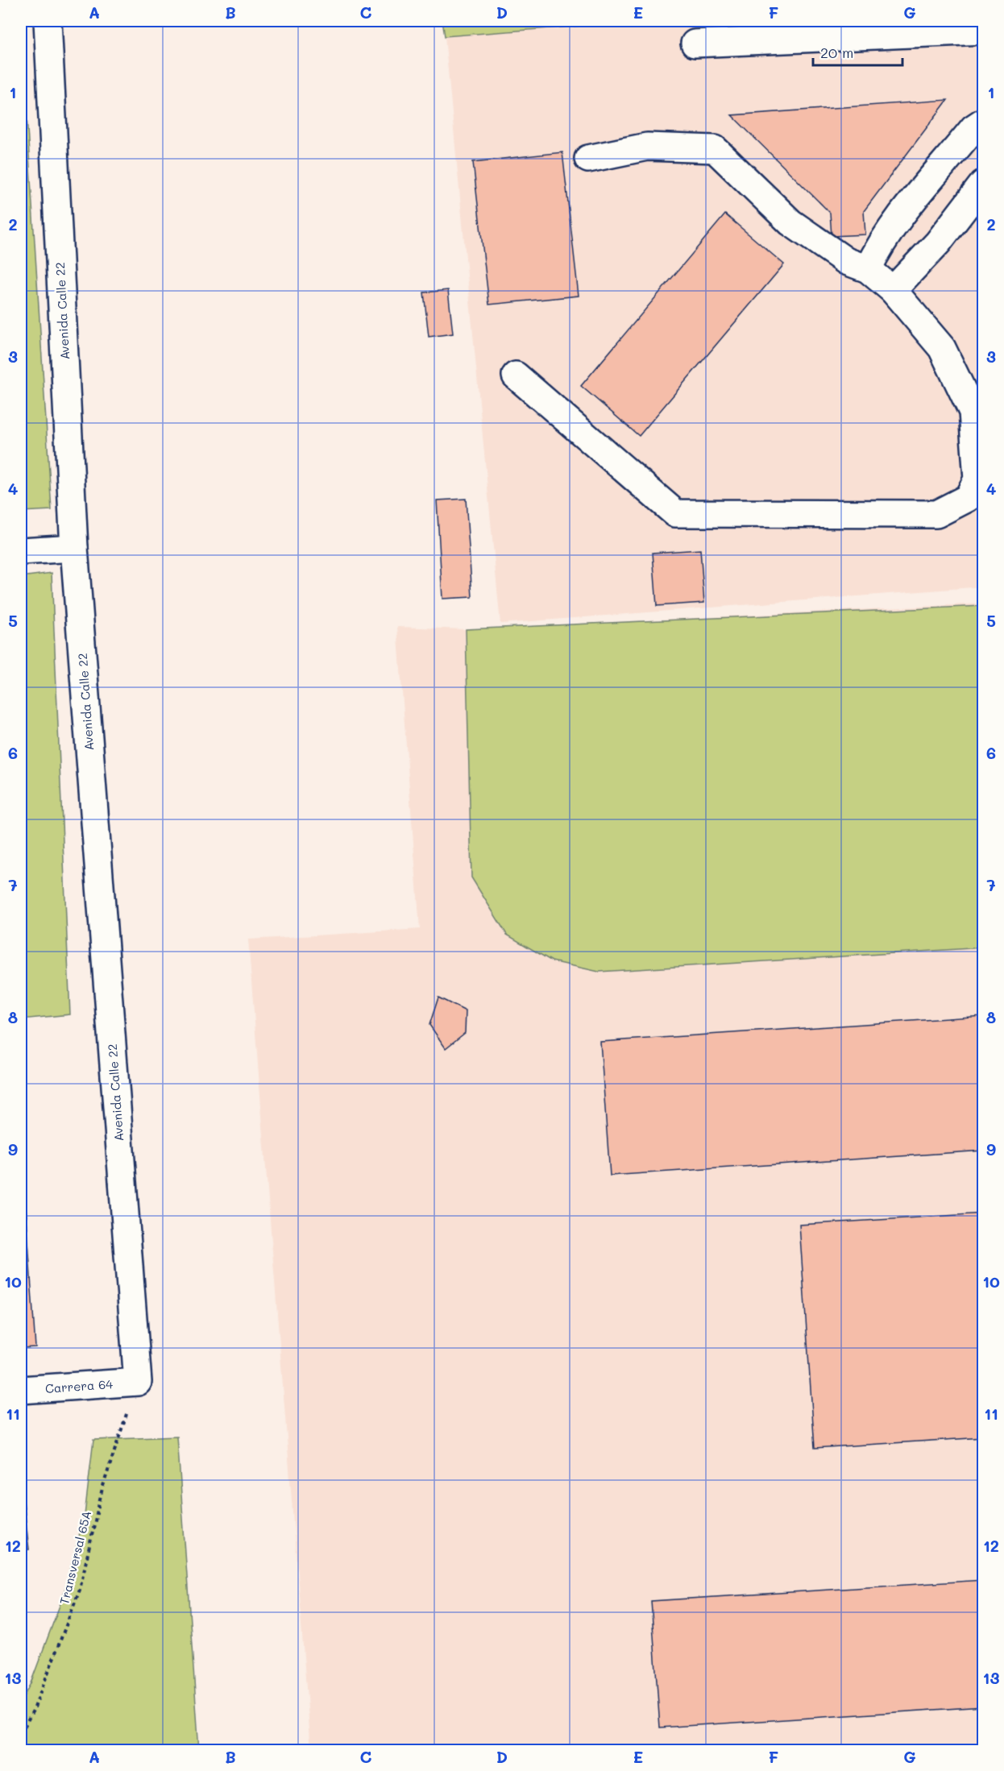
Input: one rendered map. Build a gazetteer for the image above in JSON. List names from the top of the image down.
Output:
{
  "streets": {
    "street": ["Avenida Calle 22", "Carrera 64"],
    "path": ["Transversal 65A"]
  },
  "crossings": [
    ["Avenida Calle 22", "Carrera 64"],
    ["Avenida Calle 22", "Transversal 65A"],
    ["Carrera 64", "Transversal 65A"]
  ],
  "scale_bar": "20 m",
  "grid": {
    "columns": [
      "A",
      "B",
      "C",
      "D",
      "E",
      "F",
      "G"
    ],
    "rows": [
      "1",
      "2",
      "3",
      "4",
      "5",
      "6",
      "7",
      "8",
      "9",
      "10",
      "11",
      "12",
      "13"
    ]
  }
}
